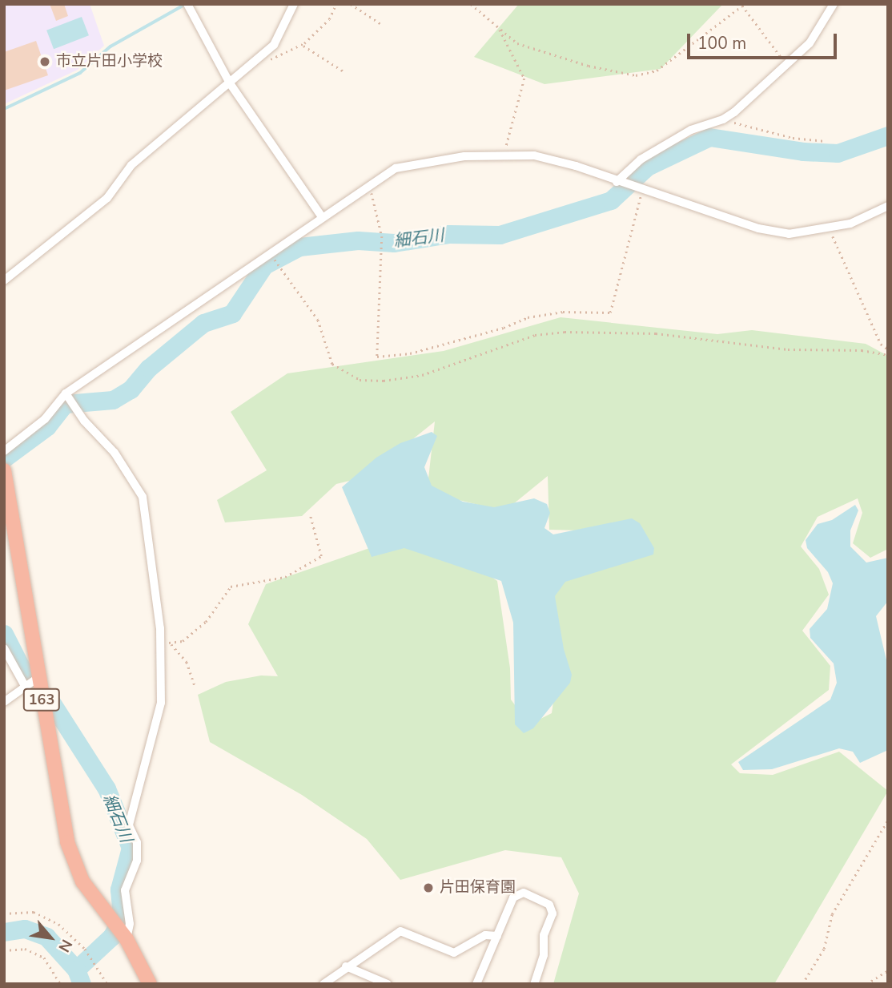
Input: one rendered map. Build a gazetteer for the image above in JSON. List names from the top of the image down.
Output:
{
  "streets": {
    "highway": ["163"]
  },
  "water": ["細石川"],
  "places": ["市立片田小学校", "片田保育園"],
  "scale_bar": "100 m",
  "north": "bottom right"
}
